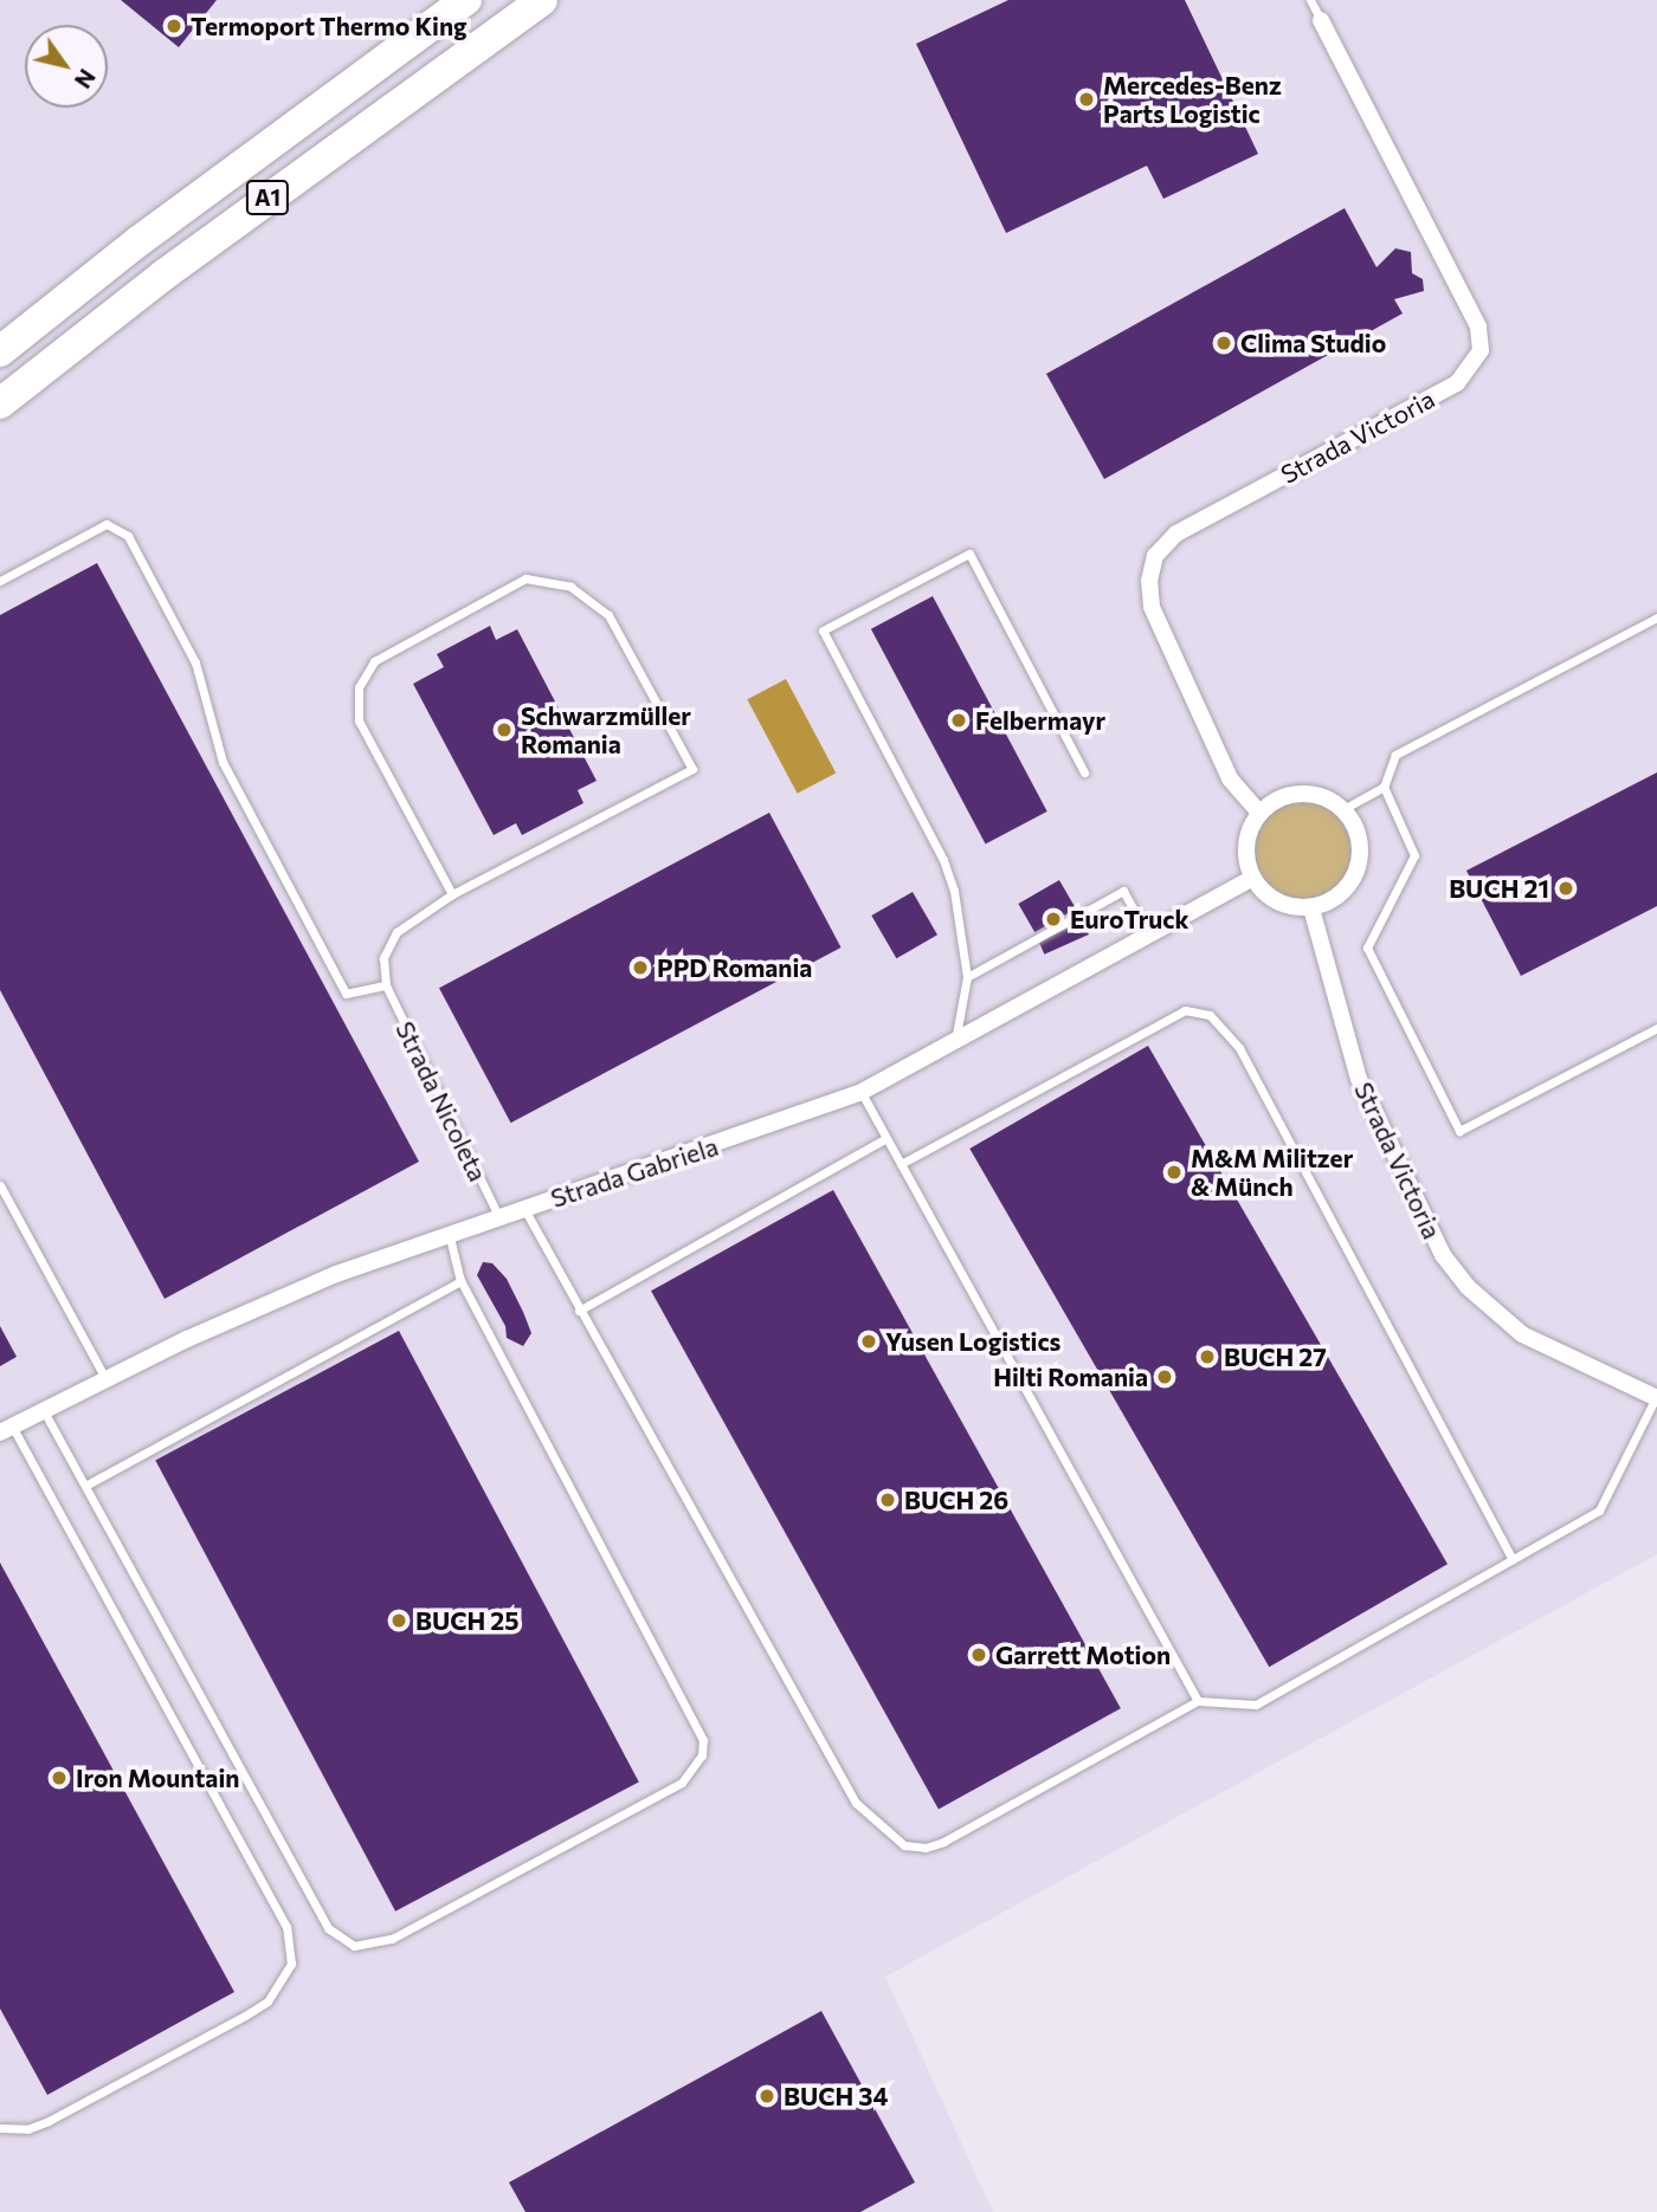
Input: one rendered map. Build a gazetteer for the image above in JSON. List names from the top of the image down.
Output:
{
  "streets": {
    "highway": ["A1"],
    "street": ["Strada Victoria", "Strada Gabriela"],
    "lane": ["Strada Nicoleta"]
  },
  "crossings": [
    ["Strada Victoria", "Strada Gabriela"],
    ["Strada Nicoleta", "Strada Gabriela"]
  ],
  "places": [
    "Termoport Thermo King",
    "Mercedes-Benz Parts Logistic",
    "Clima Studio",
    "Felbermayr",
    "Schwarzmüller Romania",
    "BUCH 21",
    "EuroTruck",
    "PPD Romania",
    "M&M Militzer & Münch",
    "Yusen Logistics",
    "BUCH 27",
    "Hilti Romania",
    "BUCH 26",
    "BUCH 25",
    "Garrett Motion",
    "Iron Mountain",
    "BUCH 34"
  ],
  "north": "bottom right"
}
